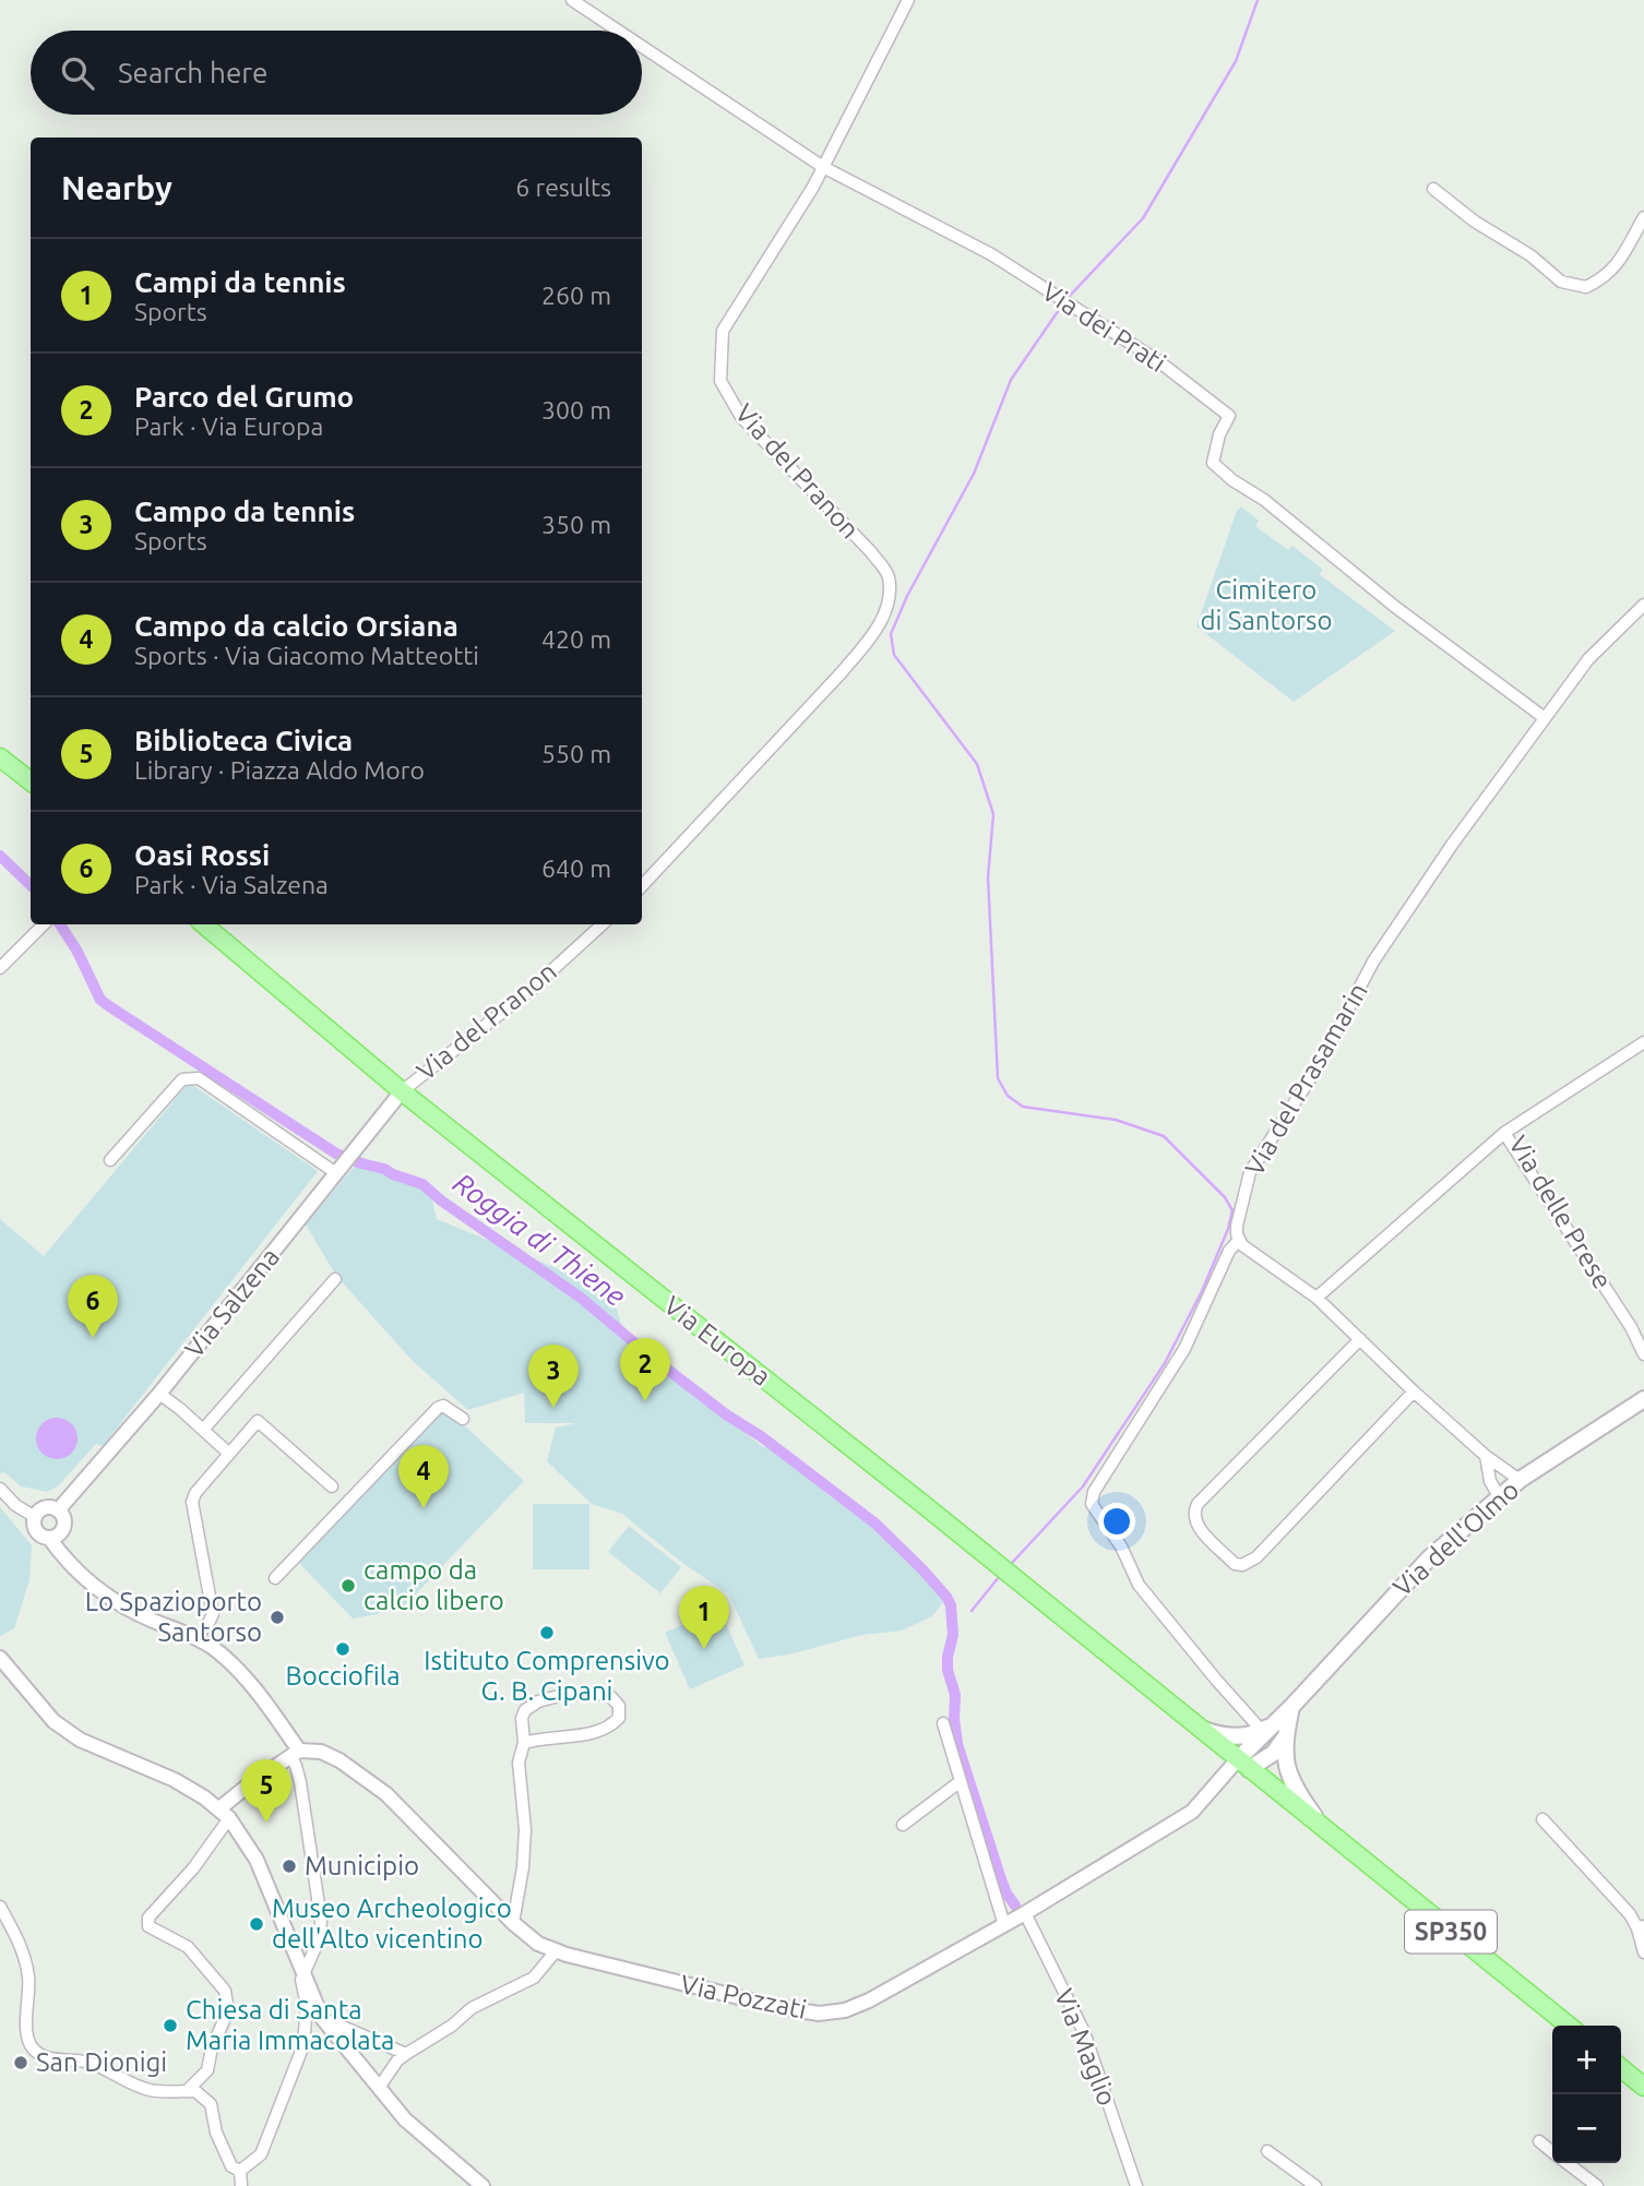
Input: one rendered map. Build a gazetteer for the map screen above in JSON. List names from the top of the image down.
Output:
{
  "streets": {
    "main road": ["Via Europa", "Via dell'Olmo", "SP350"],
    "street": [
      "Via dei Prati",
      "Via del Pranon",
      "Via del Prasamarin",
      "Via delle Prese",
      "Via Salzena",
      "Via Pozzati",
      "Via Maglio"
    ]
  },
  "crossings": [
    ["Via dei Prati", "Via del Pranon"],
    ["Via dei Prati", "Via del Prasamarin"],
    ["Via del Pranon", "Via Salzena"],
    ["Via del Pranon", "Via Europa"],
    ["Via del Prasamarin", "Via dell'Olmo"],
    ["Via Salzena", "Via Europa"],
    ["Via Europa", "Via dell'Olmo"],
    ["Via Europa", "SP350"],
    ["Via Europa", "Via Pozzati"],
    ["Via dell'Olmo", "SP350"],
    ["Via dell'Olmo", "Via Pozzati"],
    ["SP350", "Via Pozzati"],
    ["Via Pozzati", "Via Maglio"]
  ],
  "water": ["Roggia di Thiene"],
  "parks": ["Cimitero di Santorso"],
  "places": [
    "campo da calcio libero",
    "Lo Spazioporto Santorso",
    "Istituto Comprensivo G. B. Cipani",
    "Bocciofila",
    "Municipio",
    "Museo Archeologico dell'Alto vicentino",
    "Chiesa di Santa Maria Immacolata",
    "San Dionigi"
  ],
  "page": {
    "search": "Search here",
    "heading": ["Nearby", "6 results"],
    "list": [
      {
        "mark": "1",
        "name": "Campi da tennis",
        "note": "Sports",
        "value": "260 m"
      },
      {
        "mark": "2",
        "name": "Parco del Grumo",
        "note": "Park · Via Europa",
        "value": "300 m"
      },
      {
        "mark": "3",
        "name": "Campo da tennis",
        "note": "Sports",
        "value": "350 m"
      },
      {
        "mark": "4",
        "name": "Campo da calcio Orsiana",
        "note": "Sports · Via Giacomo Matteotti",
        "value": "420 m"
      },
      {
        "mark": "5",
        "name": "Biblioteca Civica",
        "note": "Library · Piazza Aldo Moro",
        "value": "550 m"
      },
      {
        "mark": "6",
        "name": "Oasi Rossi",
        "note": "Park · Via Salzena",
        "value": "640 m"
      }
    ],
    "pins": [
      "6",
      "2",
      "3",
      "4",
      "1",
      "5"
    ],
    "map_buttons": ["+", "−"]
  }
}
